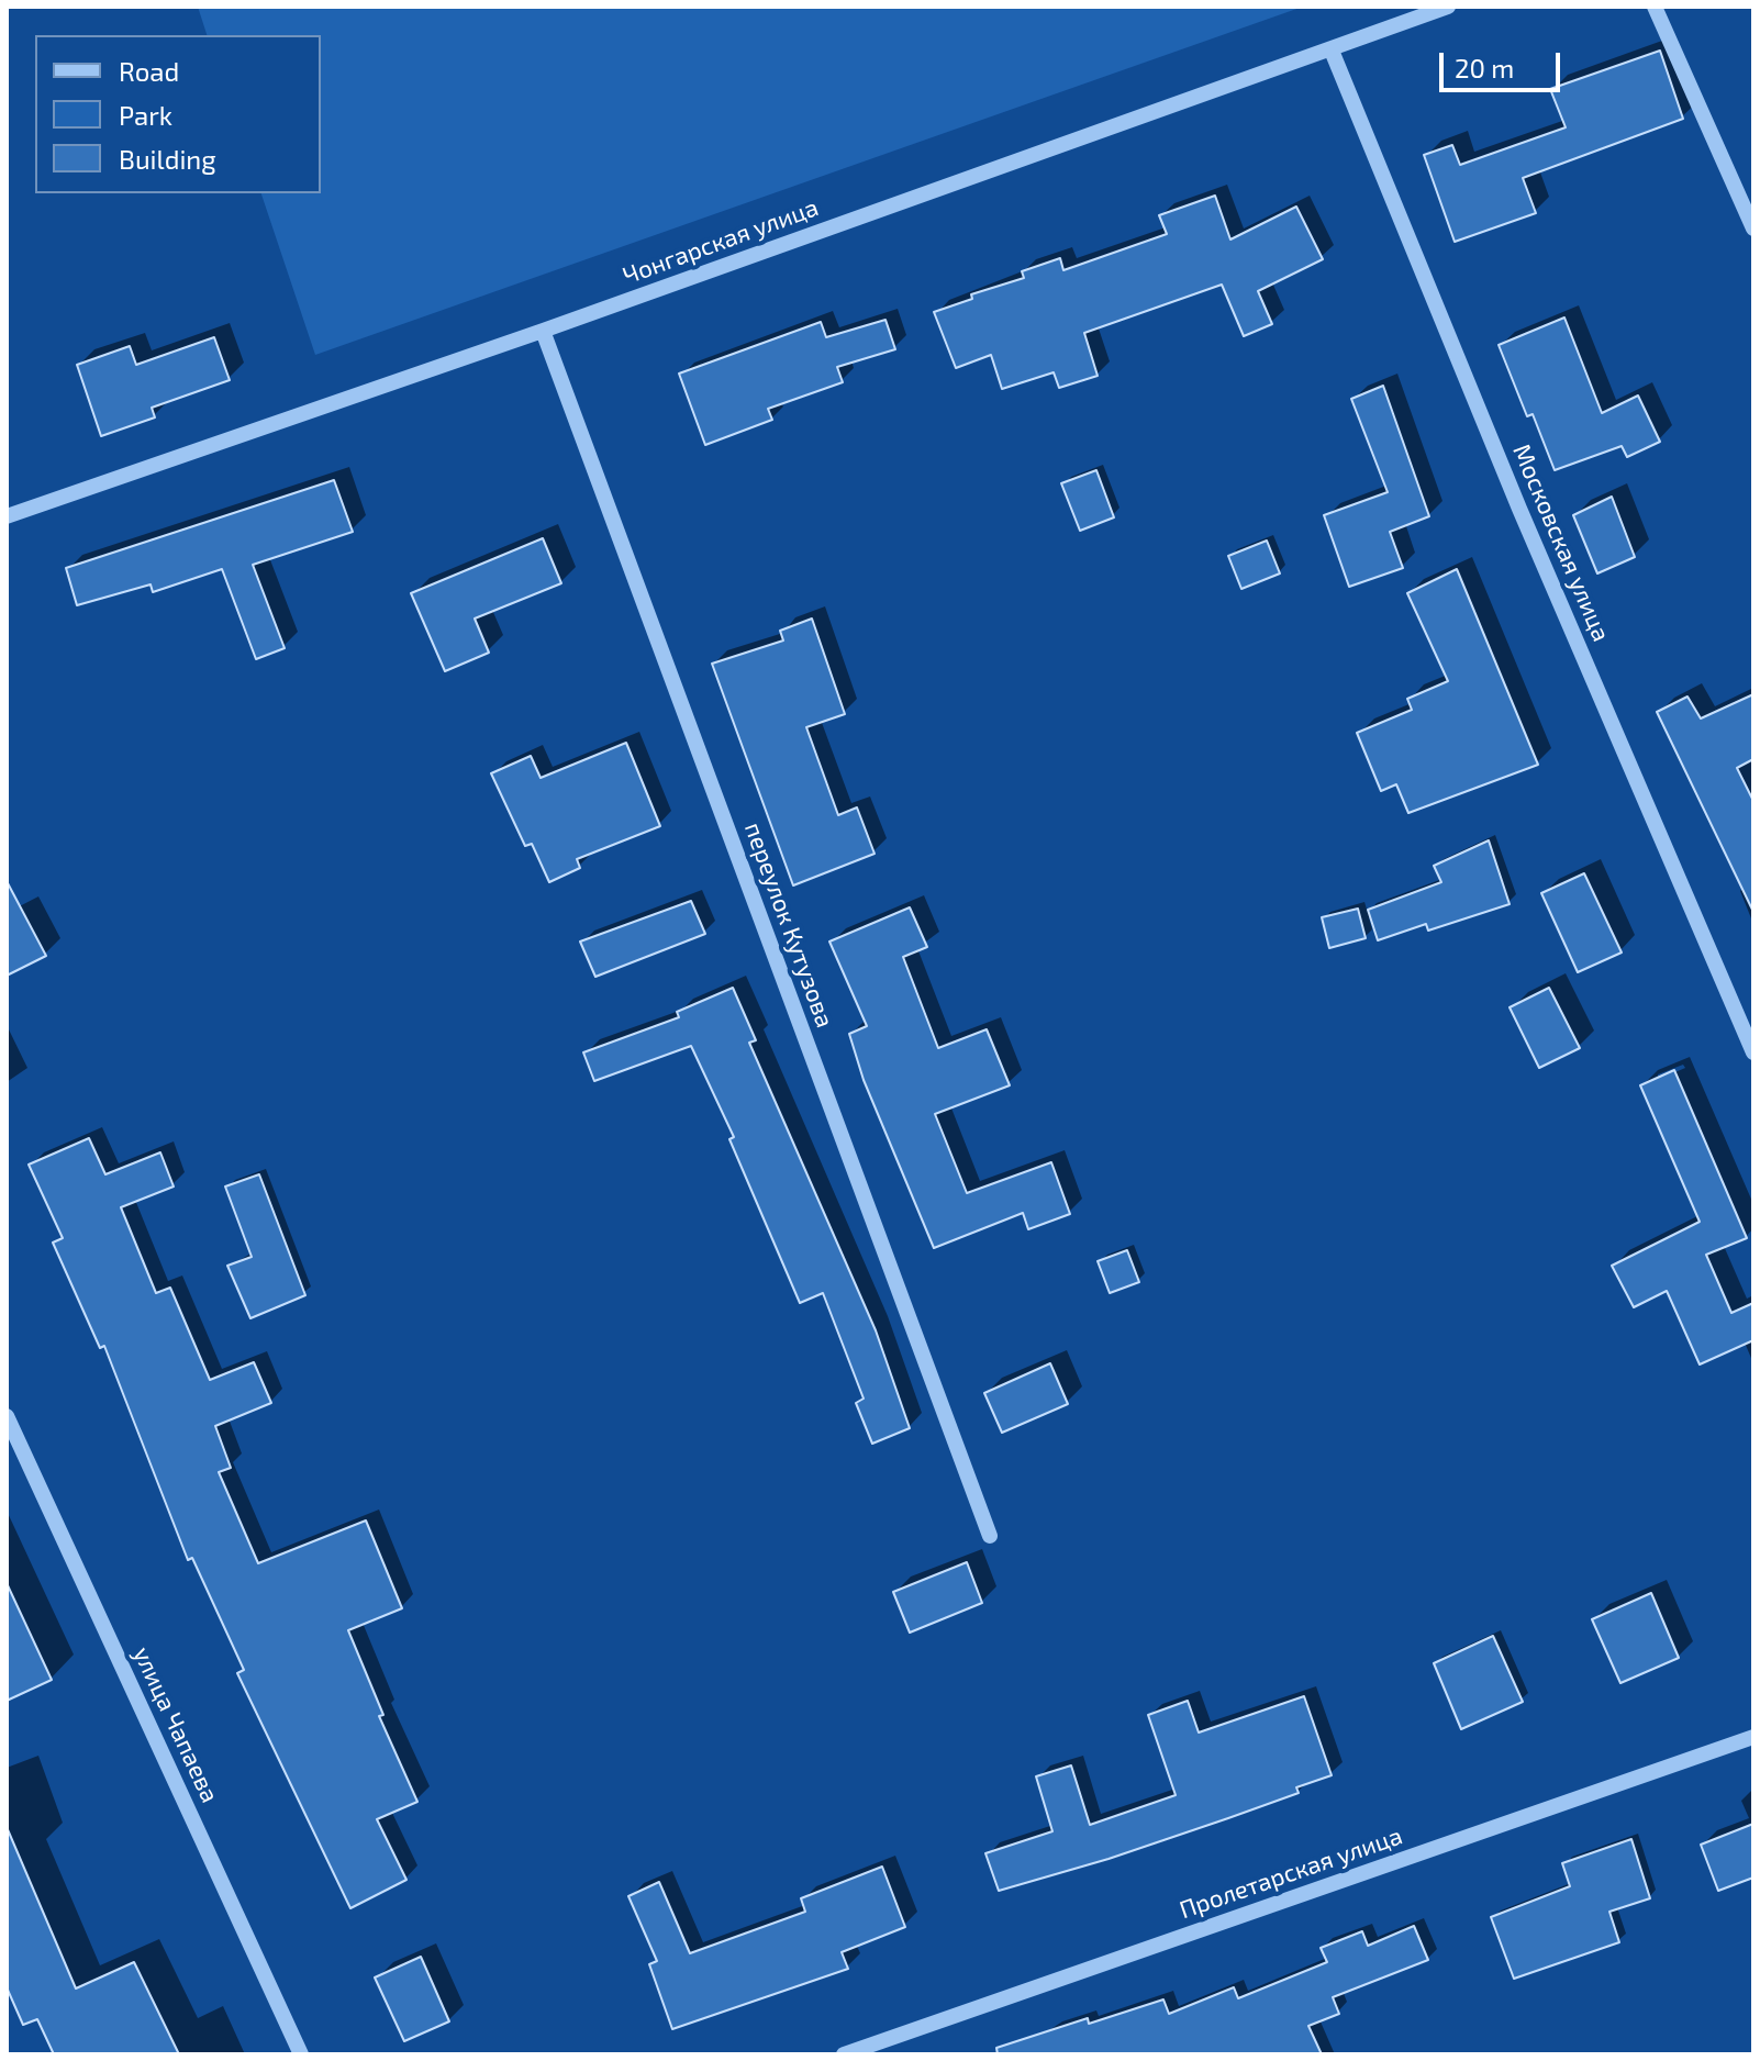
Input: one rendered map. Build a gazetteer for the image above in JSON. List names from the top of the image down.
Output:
{
  "streets": {
    "street": [
      "Чонгарская улица",
      "Московская улица",
      "переулок Кутузова",
      "улица Чапаева",
      "Пролетарская улица"
    ]
  },
  "crossings": [
    ["Чонгарская улица", "Московская улица"],
    ["Чонгарская улица", "переулок Кутузова"]
  ],
  "legend": ["Road", "Park", "Building"],
  "scale_bar": "20 m"
}
